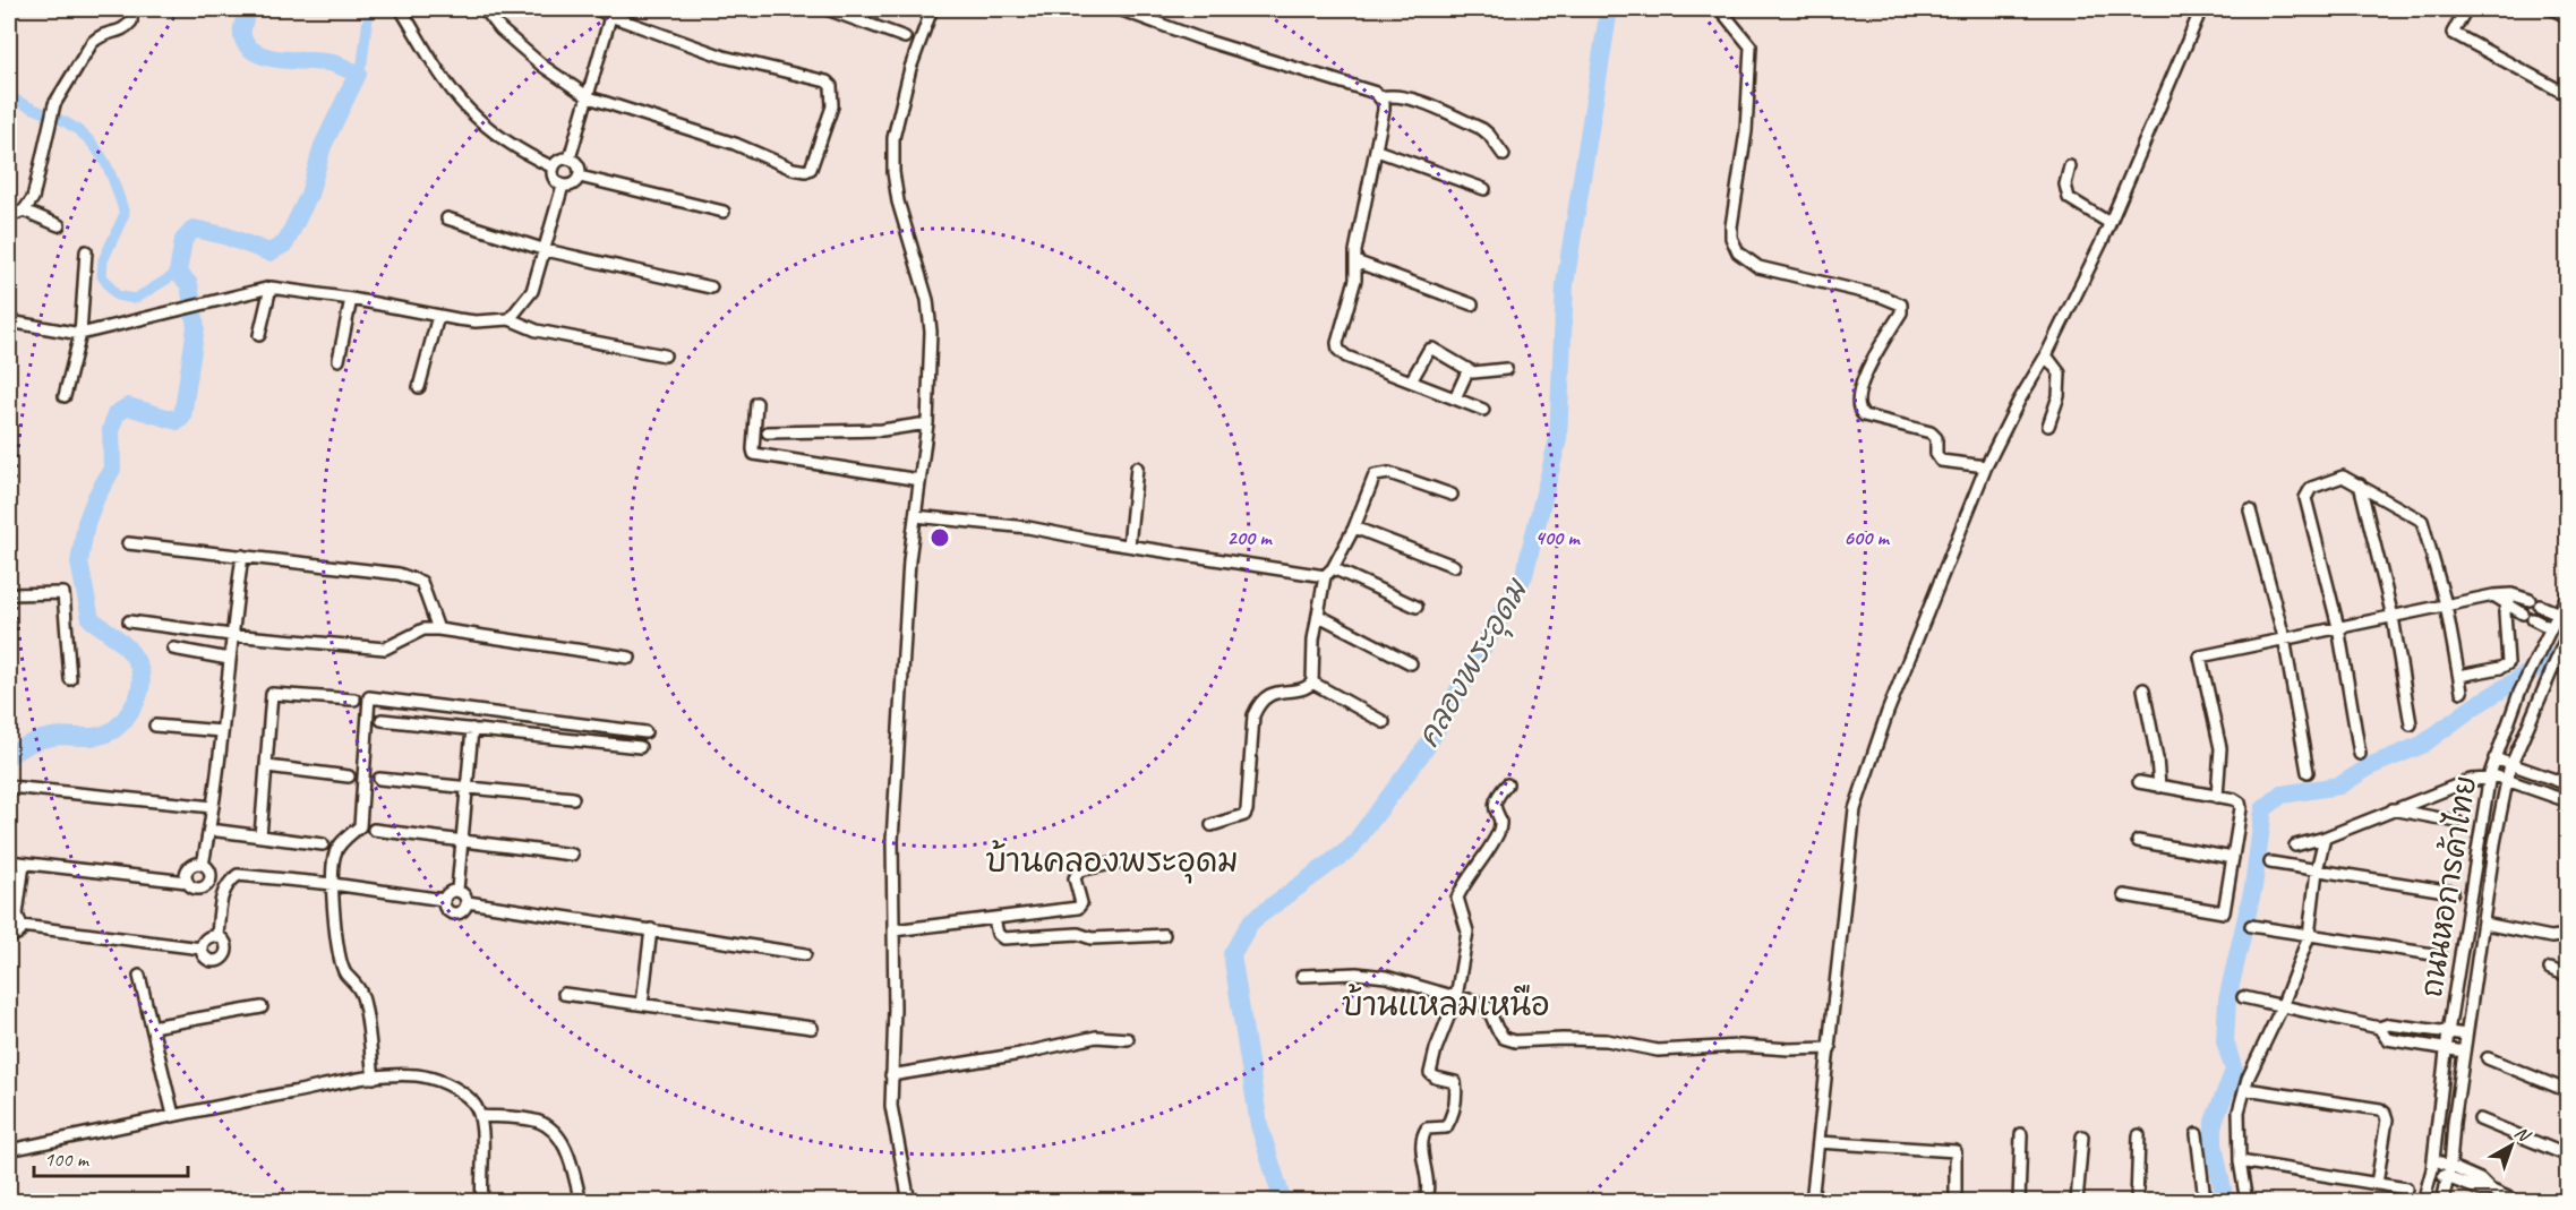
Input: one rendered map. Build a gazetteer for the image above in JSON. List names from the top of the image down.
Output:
{
  "streets": {
    "street": ["ถนนหอการค้าไทย"]
  },
  "districts": ["บ้านคลองพระอุดม", "บ้านแหลมเหนือ"],
  "water": ["คลองพระอุดม"],
  "scale_bar": "100 m",
  "north": "top right",
  "rings": ["200 m", "400 m", "600 m"]
}
